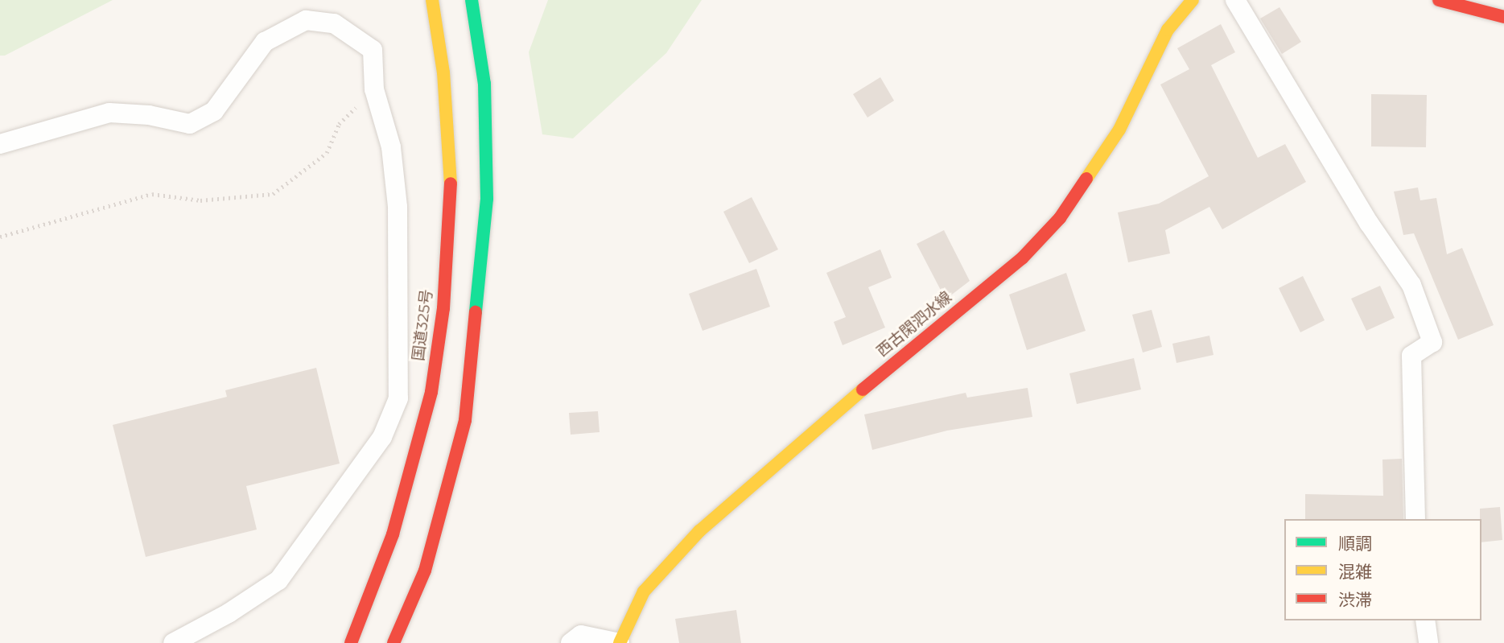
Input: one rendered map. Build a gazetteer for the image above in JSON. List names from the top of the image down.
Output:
{
  "streets": {
    "main road": ["西古閑泗水線", "国道325号"]
  },
  "legend": ["順調", "混雑", "渋滞"]
}
